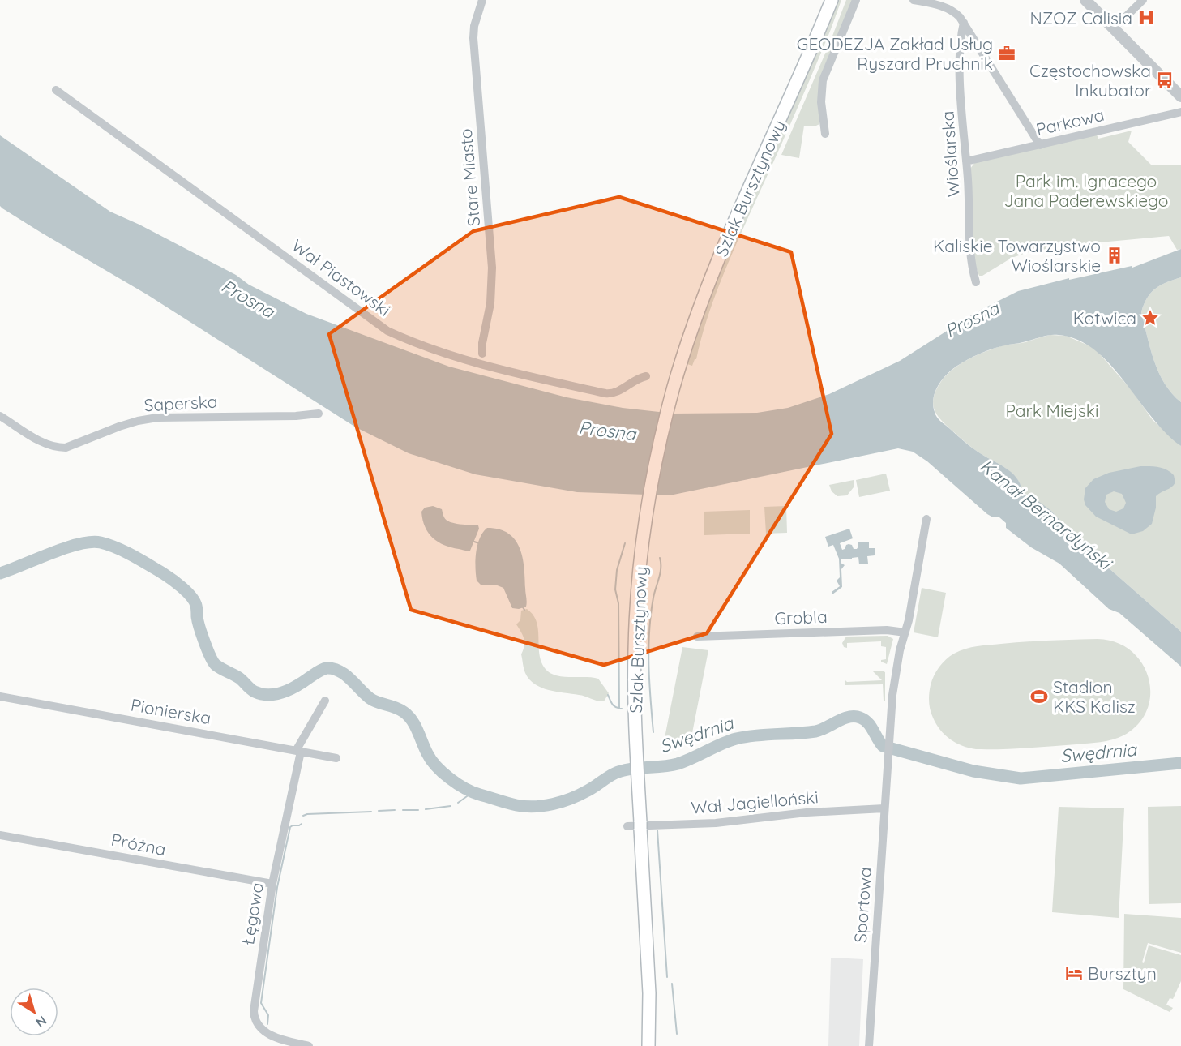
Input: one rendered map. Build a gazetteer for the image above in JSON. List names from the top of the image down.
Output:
{
  "streets": {
    "main road": ["Szlak Bursztynowy"],
    "street": [
      "Parkowa",
      "Wioślarska",
      "Stare Miasto",
      "Wał Piastowski",
      "Saperska",
      "Grobla",
      "Pionierska",
      "Wał Jagielloński",
      "Próżna",
      "Sportowa",
      "Łęgowa"
    ]
  },
  "crossings": [
    ["Parkowa", "Wioślarska"],
    ["Grobla", "Sportowa"],
    ["Pionierska", "Łęgowa"],
    ["Wał Jagielloński", "Sportowa"],
    ["Próżna", "Łęgowa"]
  ],
  "water": ["Prosna", "Kanał Bernardyński", "Swędrnia"],
  "parks": ["Park im. Ignacego Jana Paderewskiego", "Park Miejski"],
  "places": {
    "hospital": ["NZOZ Calisia"],
    "office": ["GEODEZJA Zakład Usług Ryszard Pruchnik"],
    "bus stop": ["Częstochowska Inkubator"],
    "building": ["Kaliskie Towarzystwo Wioślarskie"],
    "place": ["Kotwica"],
    "sports": ["Stadion KKS Kalisz"],
    "hotel": ["Bursztyn"]
  },
  "north": "bottom right"
}
